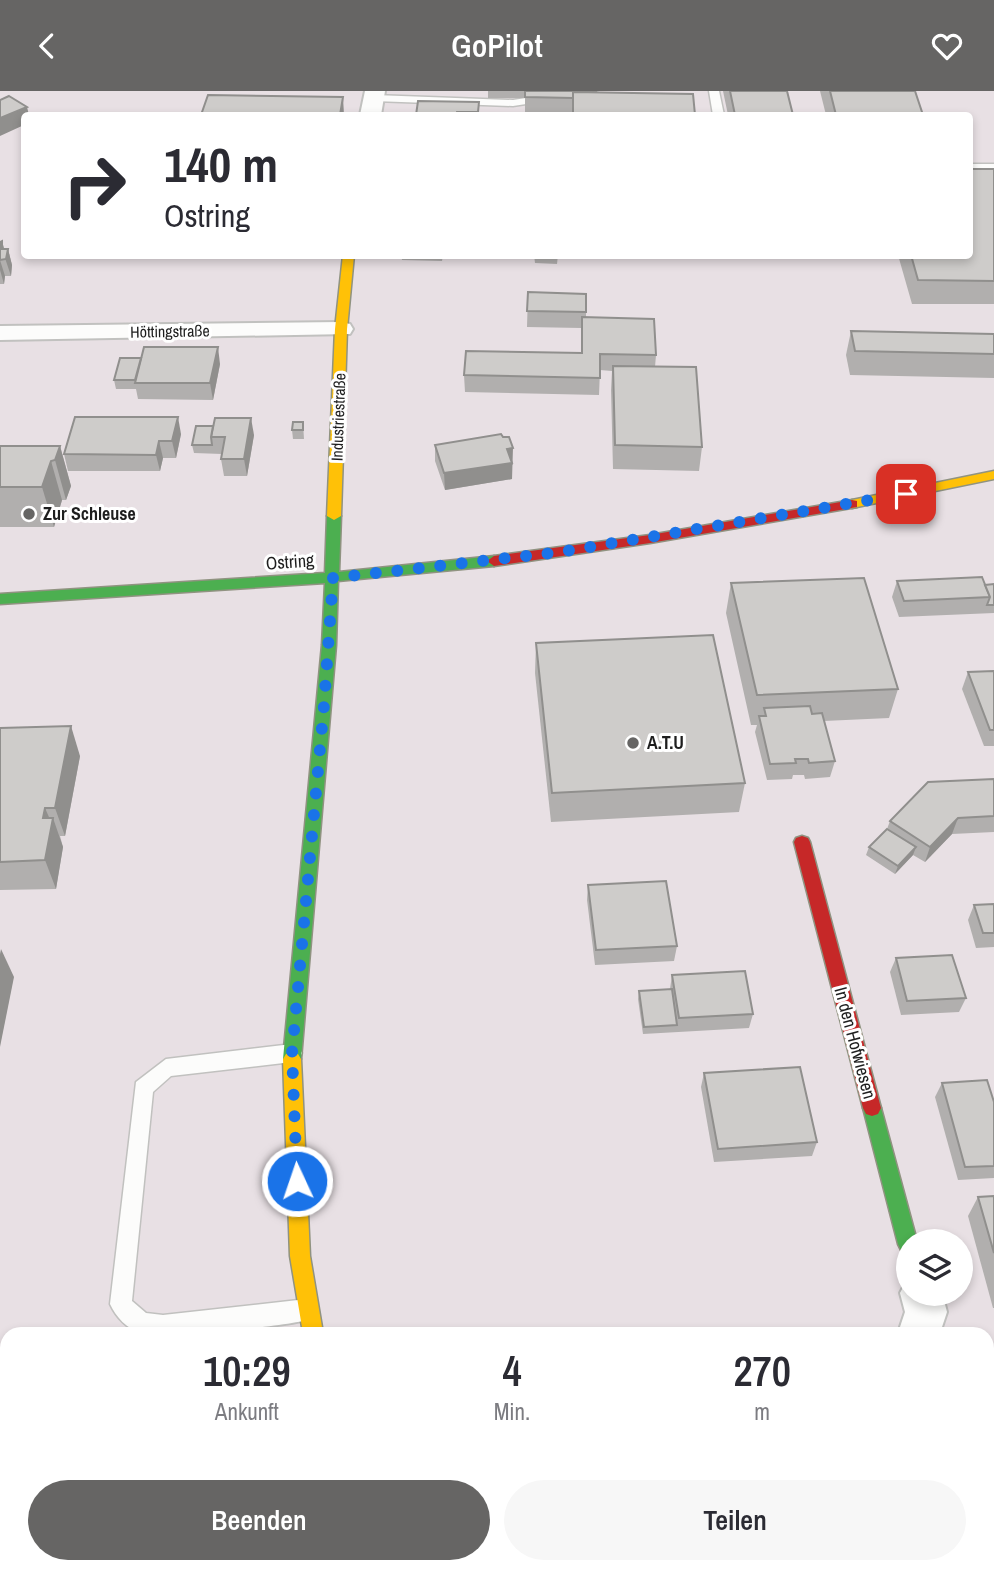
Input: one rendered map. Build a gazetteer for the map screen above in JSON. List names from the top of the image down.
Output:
{
  "streets": {
    "street": [
      "Höttingstraße",
      "Industriestraße",
      "Ostring",
      "In den Hofwiesen"
    ]
  },
  "crossings": [
    ["Höttingstraße", "Industriestraße"],
    ["Industriestraße", "Ostring"]
  ],
  "places": ["Zur Schleuse", "A.T.U"],
  "page": {
    "header": "GoPilot",
    "turn": ["140 m", "Ostring"],
    "eta": [
      "10:29",
      "Ankunft",
      "4",
      "Min.",
      "270",
      "m"
    ],
    "buttons": ["Beenden", "Teilen"]
  }
}
